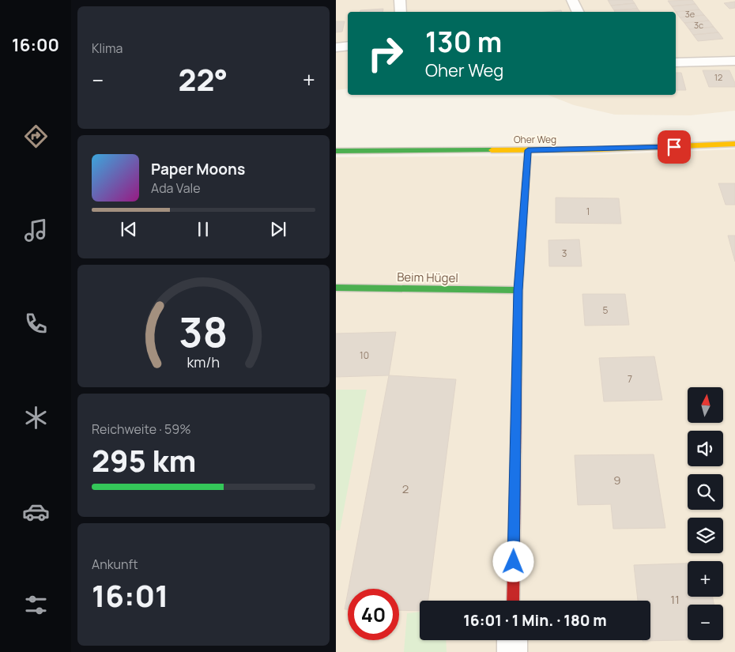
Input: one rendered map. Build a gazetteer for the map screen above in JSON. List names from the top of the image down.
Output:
{
  "streets": {
    "street": ["Oher Weg", "Beim Hügel"]
  },
  "house_numbers": [
    "3e",
    "3c",
    "12",
    "1",
    "3",
    "5",
    "10",
    "7",
    "9",
    "2",
    "11"
  ],
  "north": "top",
  "page": {
    "tabs": "16:00",
    "tile": [
      "Klima",
      ["Reichweite · 59%", "295 km"],
      ["Ankunft", "16:01"]
    ],
    "turn": ["130 m", "Oher Weg"],
    "heat": ["−", "22°", "+"],
    "song": ["Paper Moons", "Ada Vale"],
    "map_buttons": ["+", "−"],
    "limit": "40",
    "trip": "16:01 · 1 Min. · 180 m",
    "gauge": ["38", "km/h"]
  }
}
